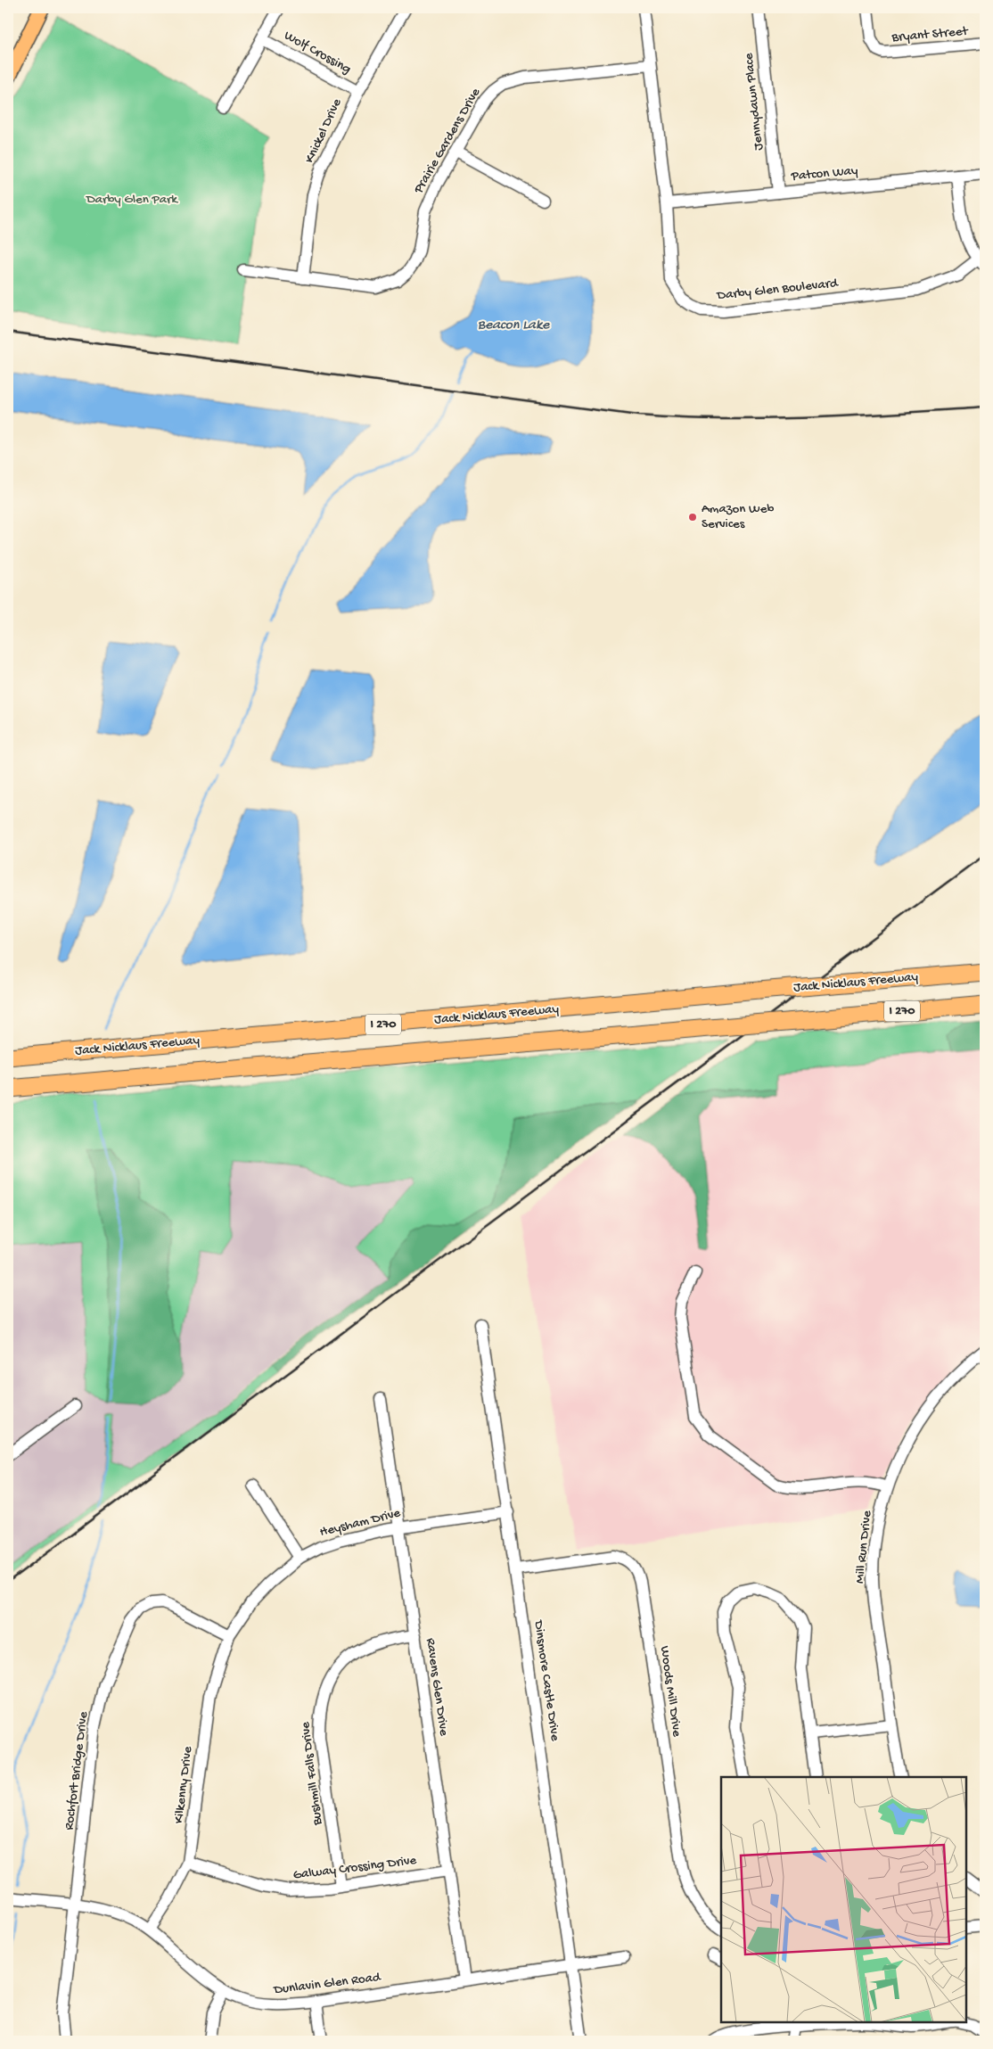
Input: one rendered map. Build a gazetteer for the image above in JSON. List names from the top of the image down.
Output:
{
  "streets": {
    "highway": ["Jack Nicklaus Freeway", "I 270"],
    "street": [
      "Bryant Street",
      "Wolf Crossing",
      "Jennydawn Place",
      "Knickel Drive",
      "Prairie Gardens Drive",
      "Patcon Way",
      "Darby Glen Boulevard",
      "Heysham Drive",
      "Mill Run Drive",
      "Dinsmore Castle Drive",
      "Ravens Glen Drive",
      "Woods Mill Drive",
      "Rochfort Bridge Drive",
      "Bushmill Falls Drive",
      "Kilkenny Drive",
      "Galway Crossing Drive",
      "Dunlavin Glen Road"
    ]
  },
  "crossings": [
    ["Wolf Crossing", "Knickel Drive"],
    ["Jennydawn Place", "Patcon Way"],
    ["Knickel Drive", "Prairie Gardens Drive"],
    ["Prairie Gardens Drive", "Darby Glen Boulevard"],
    ["Patcon Way", "Darby Glen Boulevard"],
    ["Heysham Drive", "Dinsmore Castle Drive"],
    ["Heysham Drive", "Ravens Glen Drive"],
    ["Heysham Drive", "Rochfort Bridge Drive"],
    ["Heysham Drive", "Kilkenny Drive"],
    ["Dinsmore Castle Drive", "Woods Mill Drive"],
    ["Dinsmore Castle Drive", "Dunlavin Glen Road"],
    ["Ravens Glen Drive", "Bushmill Falls Drive"],
    ["Ravens Glen Drive", "Galway Crossing Drive"],
    ["Ravens Glen Drive", "Dunlavin Glen Road"],
    ["Rochfort Bridge Drive", "Kilkenny Drive"],
    ["Rochfort Bridge Drive", "Dunlavin Glen Road"],
    ["Bushmill Falls Drive", "Galway Crossing Drive"],
    ["Kilkenny Drive", "Galway Crossing Drive"],
    ["Kilkenny Drive", "Dunlavin Glen Road"]
  ],
  "water": ["Beacon Lake"],
  "parks": ["Darby Glen Park"],
  "places": ["Amazon Web Services"]
}
